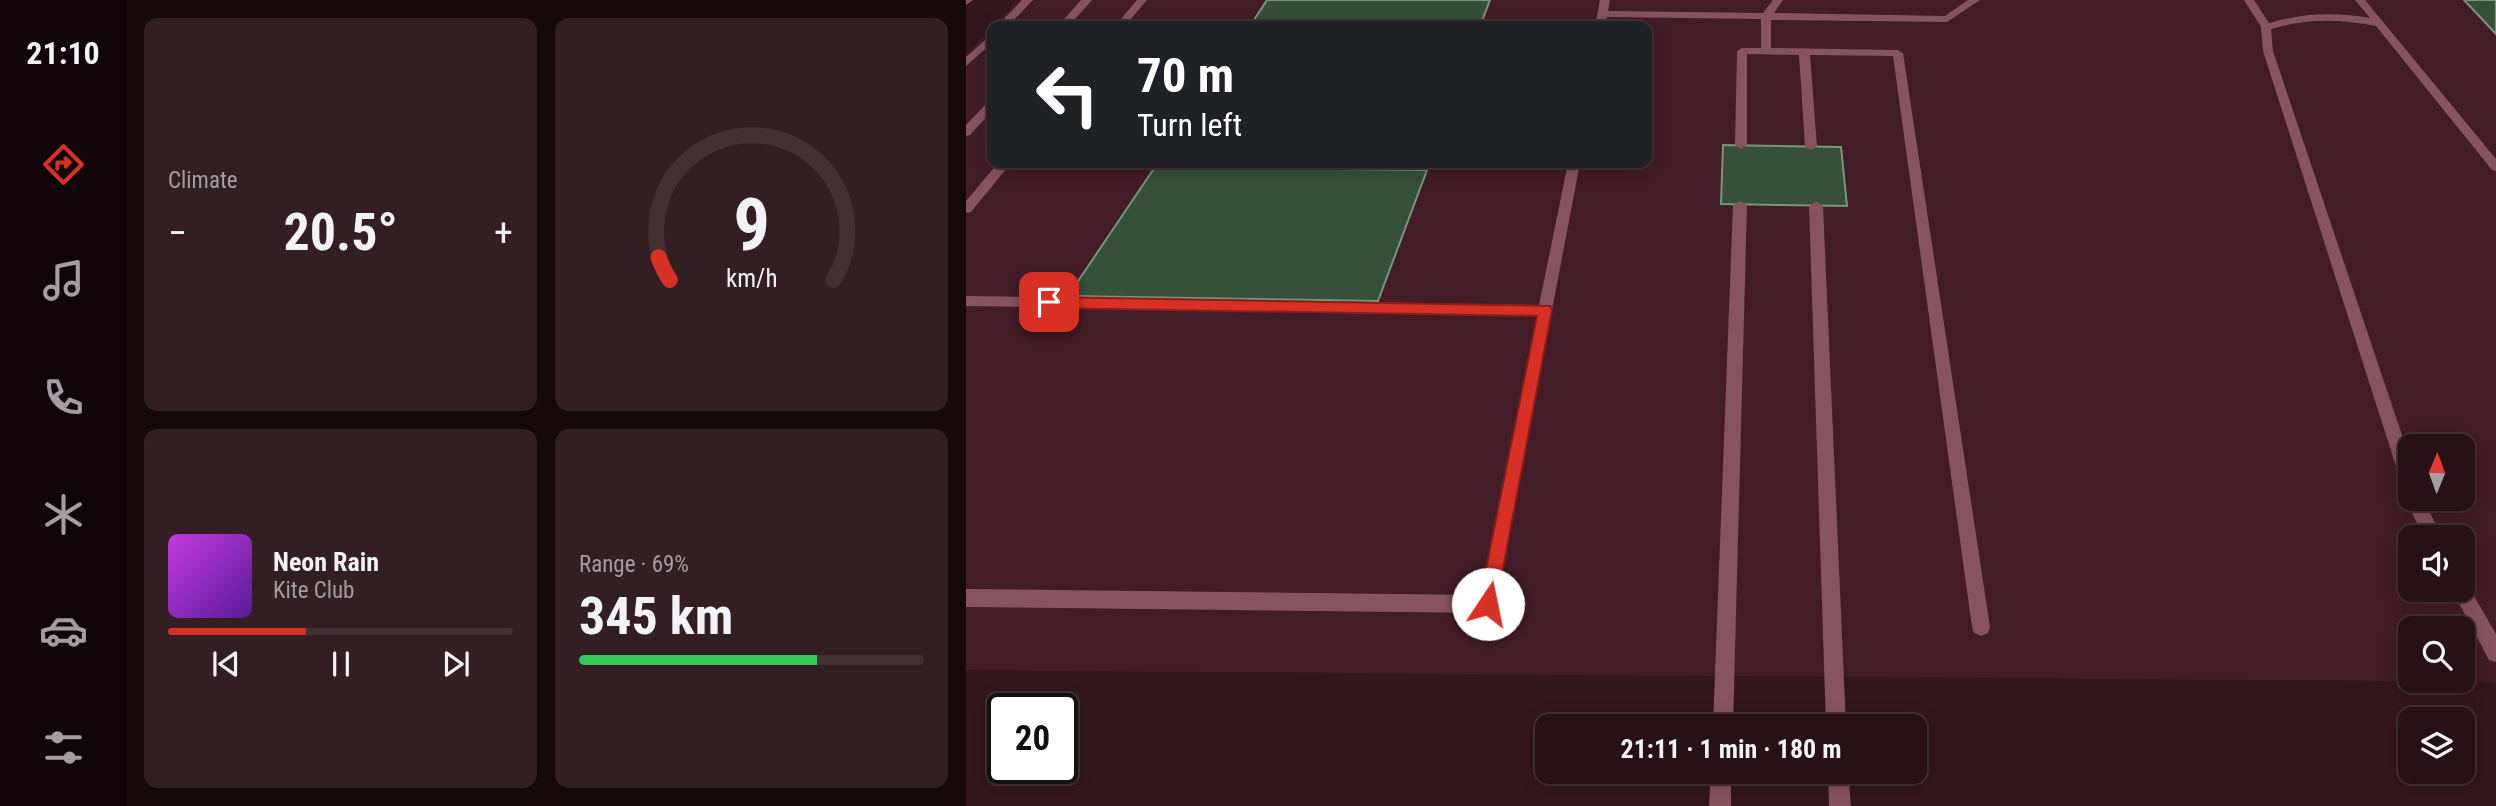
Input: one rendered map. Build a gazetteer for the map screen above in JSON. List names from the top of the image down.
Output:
{
  "north": "top",
  "page": {
    "tabs": "21:10",
    "tile": [
      "Climate",
      ["Range · 69%", "345 km"]
    ],
    "turn": ["70 m", "Turn left"],
    "heat": ["−", "20.5°", "+"],
    "song": ["Neon Rain", "Kite Club"],
    "limit": "20",
    "trip": "21:11 · 1 min · 180 m",
    "gauge": ["9", "km/h"]
  }
}
